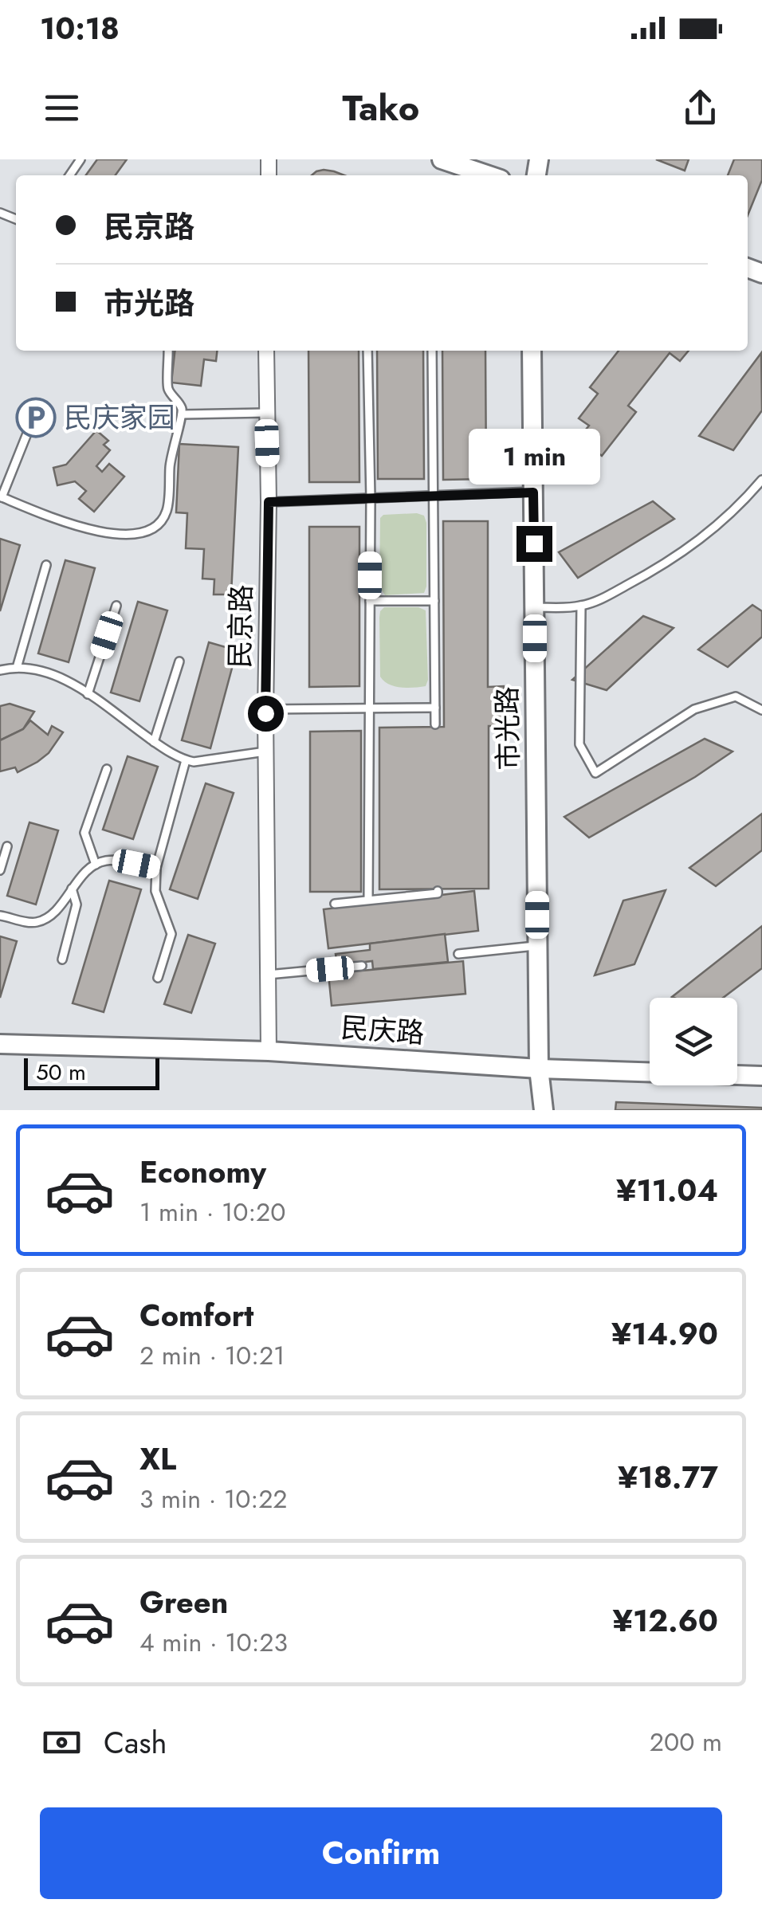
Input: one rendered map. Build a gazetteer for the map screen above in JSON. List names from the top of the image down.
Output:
{
  "streets": {
    "street": ["民京路", "市光路", "民庆路"]
  },
  "crossings": [
    ["民京路", "民庆路"],
    ["市光路", "民庆路"]
  ],
  "places": {
    "parking": ["民庆家园"]
  },
  "scale_bar": "50 m",
  "page": {
    "status": "10:18",
    "header": "Tako",
    "banner": ["民京路", "市光路"],
    "bubble": "1 min",
    "scale": "50 m",
    "list": [
      {
        "name": "Economy",
        "note": "1 min · 10:20",
        "value": "¥11.04"
      },
      {
        "name": "Comfort",
        "note": "2 min · 10:21",
        "value": "¥14.90"
      },
      {
        "name": "XL",
        "note": "3 min · 10:22",
        "value": "¥18.77"
      },
      {
        "name": "Green",
        "note": "4 min · 10:23",
        "value": "¥12.60"
      }
    ],
    "pay": ["Cash", "200 m"],
    "buttons": "Confirm"
  }
}
